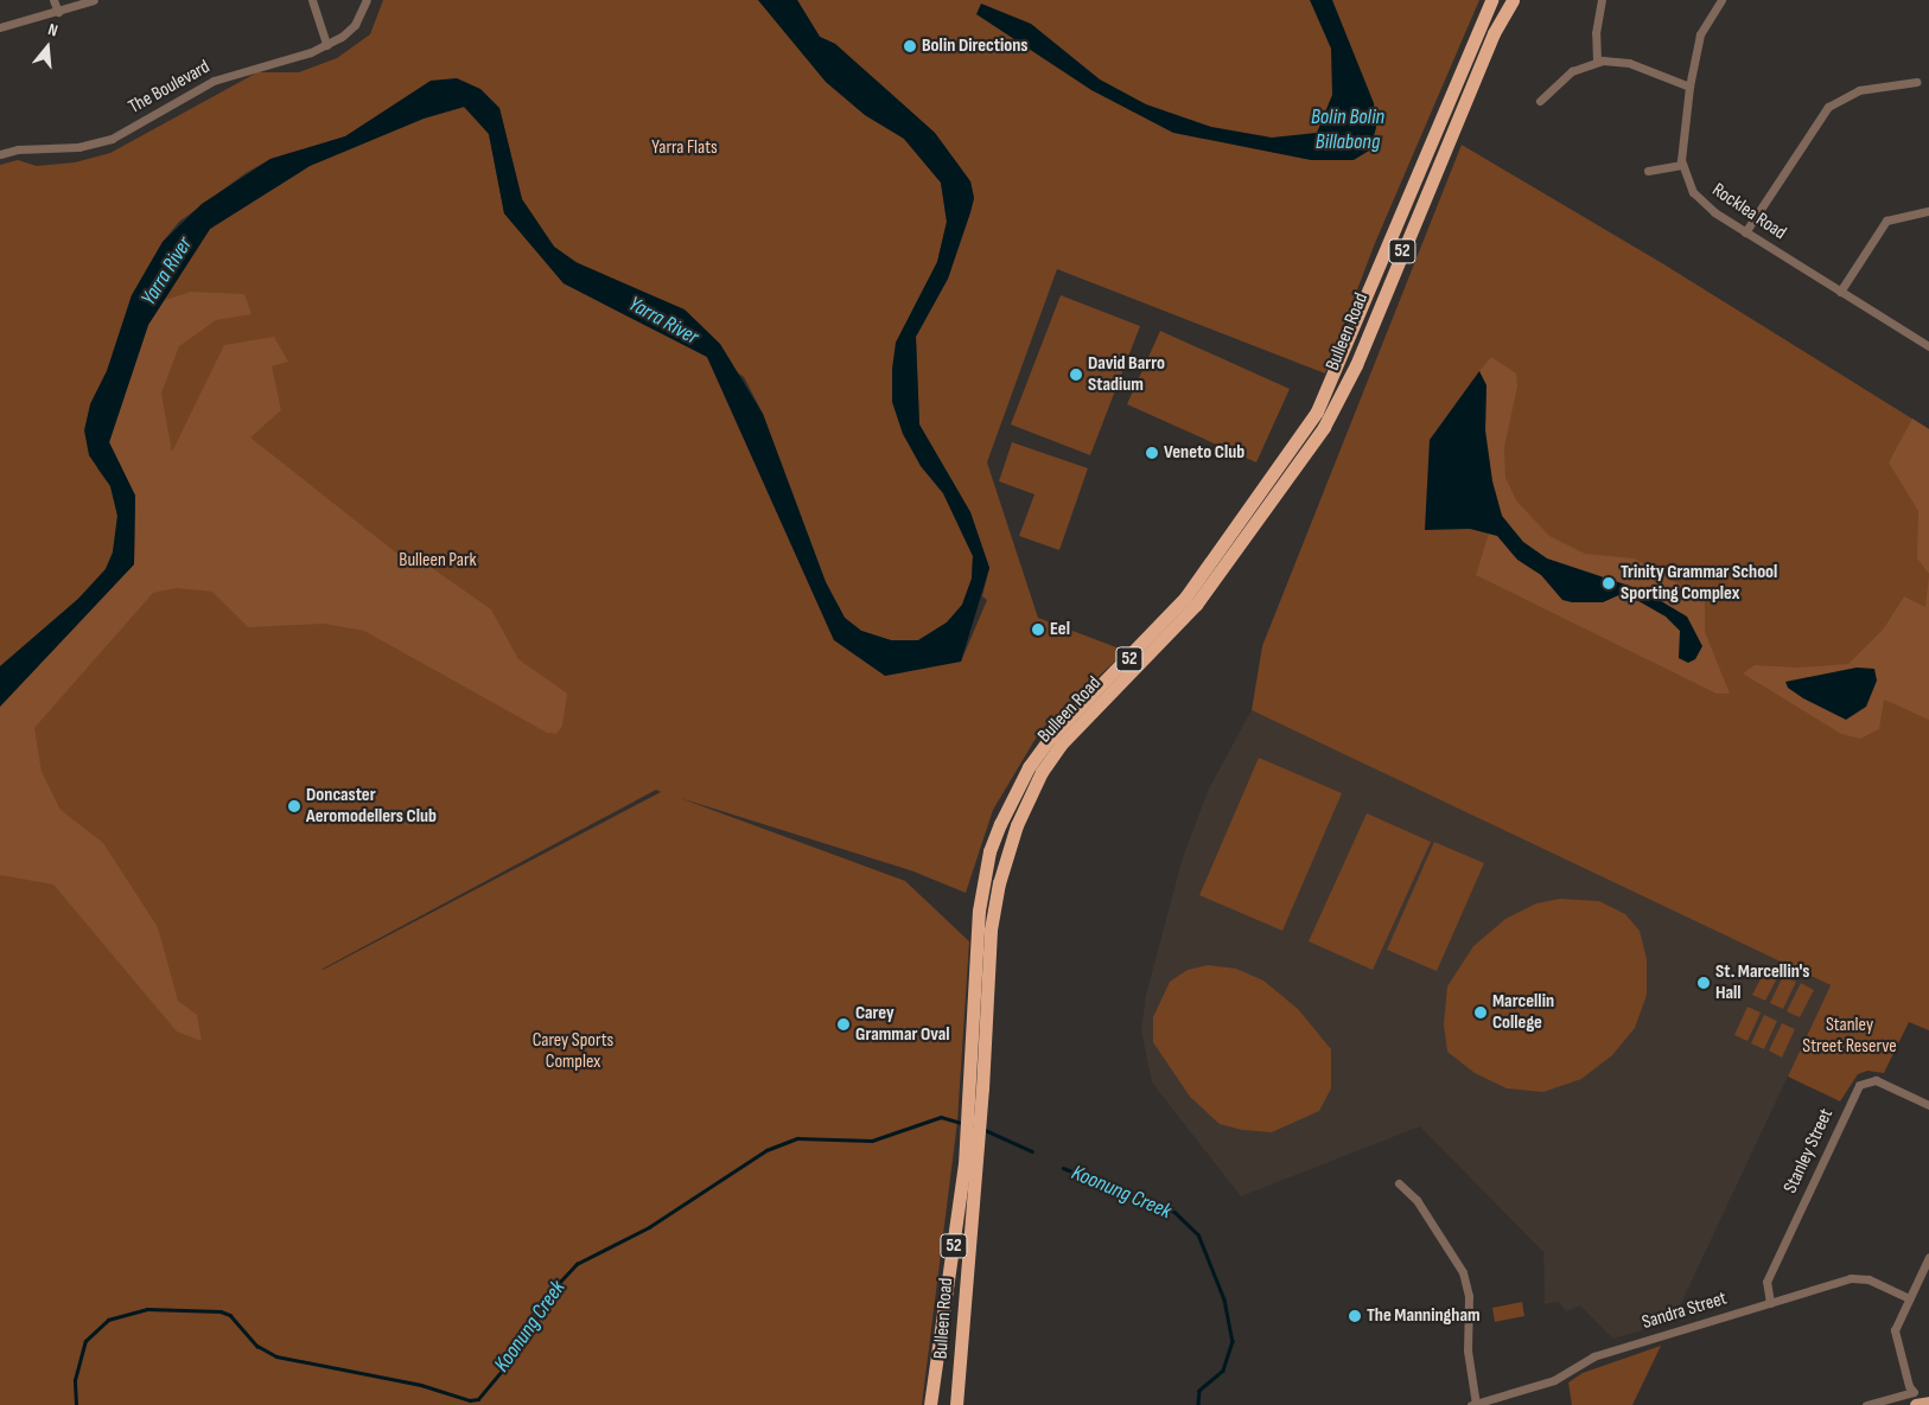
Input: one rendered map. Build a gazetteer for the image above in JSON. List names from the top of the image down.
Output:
{
  "streets": {
    "highway": ["52", "Bulleen Road"],
    "street": [
      "The Boulevard",
      "Rocklea Road",
      "Stanley Street",
      "Sandra Street"
    ]
  },
  "crossings": [
    ["Stanley Street", "Sandra Street"]
  ],
  "water": ["Bolin Bolin Billabong", "Yarra River", "Koonung Creek"],
  "parks": [
    "Yarra Flats",
    "Bulleen Park",
    "Stanley Street Reserve",
    "Carey Sports Complex"
  ],
  "places": [
    "Bolin Directions",
    "David Barro Stadium",
    "Veneto Club",
    "Trinity Grammar School Sporting Complex",
    "Eel",
    "Doncaster Aeromodellers Club",
    "St. Marcellin's Hall",
    "Marcellin College",
    "Carey Grammar Oval",
    "The Manningham"
  ],
  "north": "top"
}
